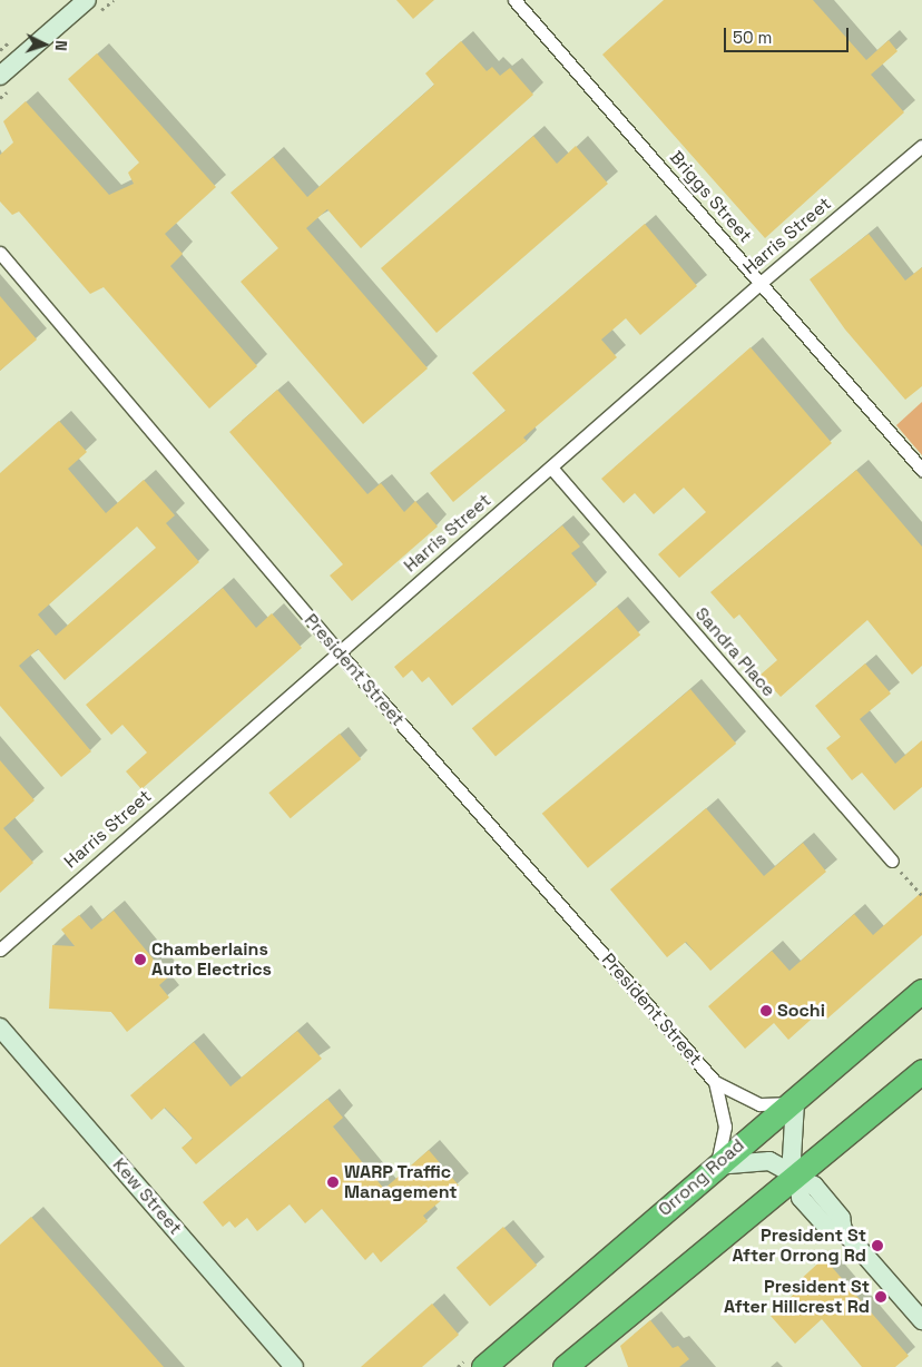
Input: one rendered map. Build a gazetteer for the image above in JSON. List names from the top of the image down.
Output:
{
  "streets": {
    "highway": ["Orrong Road"],
    "street": [
      "Briggs Street",
      "Harris Street",
      "Sandra Place",
      "President Street",
      "Kew Street"
    ]
  },
  "crossings": [
    ["Briggs Street", "Harris Street"],
    ["Harris Street", "Sandra Place"],
    ["Harris Street", "President Street"],
    ["President Street", "Orrong Road"]
  ],
  "places": [
    "Chamberlains Auto Electrics",
    "Sochi",
    "WARP Traffic Management",
    "President St After Orrong Rd",
    "President St After Hillcrest Rd"
  ],
  "scale_bar": "50 m",
  "north": "right"
}
